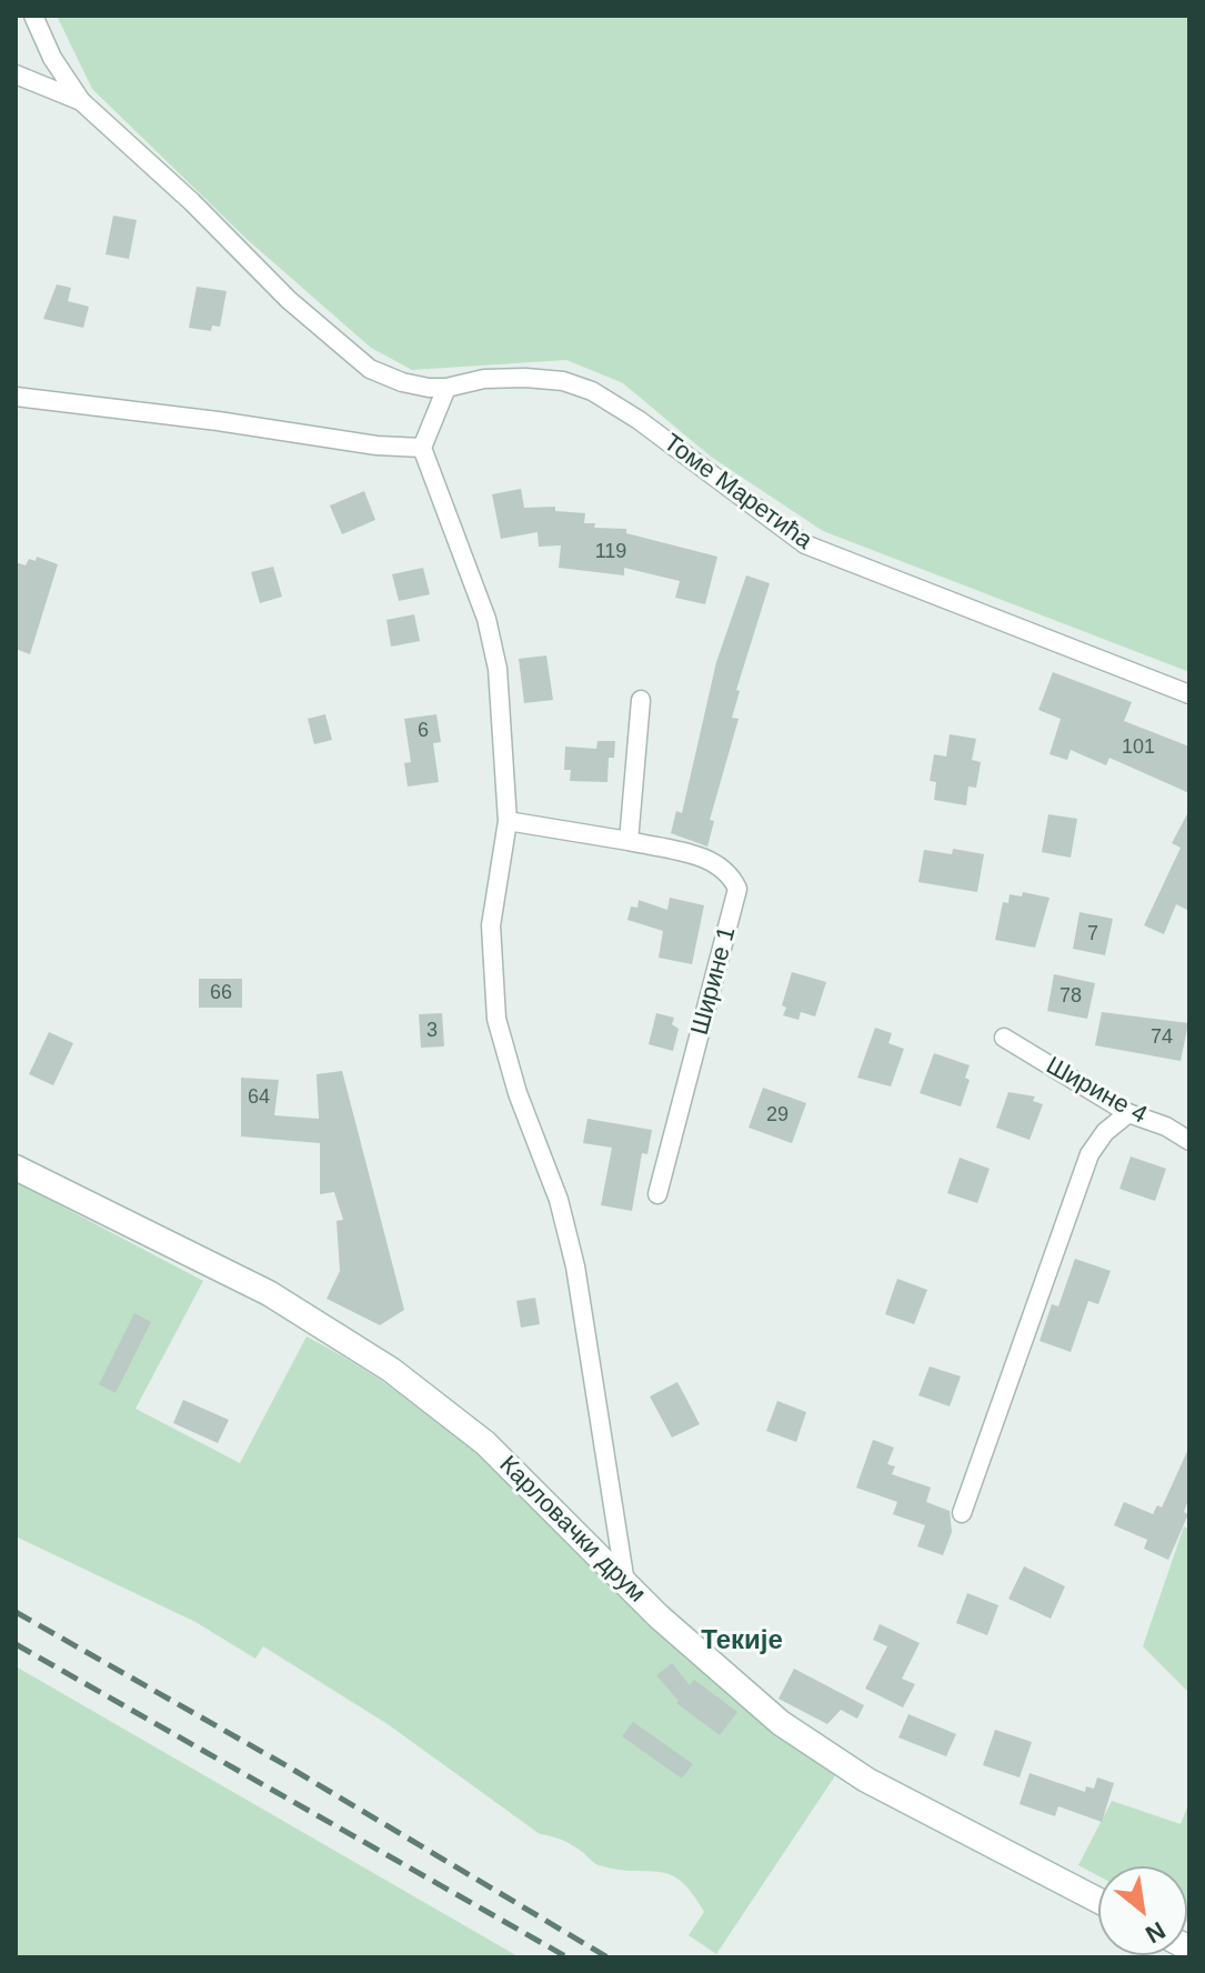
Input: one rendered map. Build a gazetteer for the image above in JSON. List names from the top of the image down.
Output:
{
  "streets": {
    "main road": ["Карловачки друм"],
    "street": ["Томе Маретића", "Ширине 1", "Ширине 4"]
  },
  "districts": ["Текије"],
  "house_numbers": [
    "119",
    "6",
    "101",
    "7",
    "66",
    "78",
    "3",
    "74",
    "64",
    "29"
  ],
  "north": "bottom right"
}
